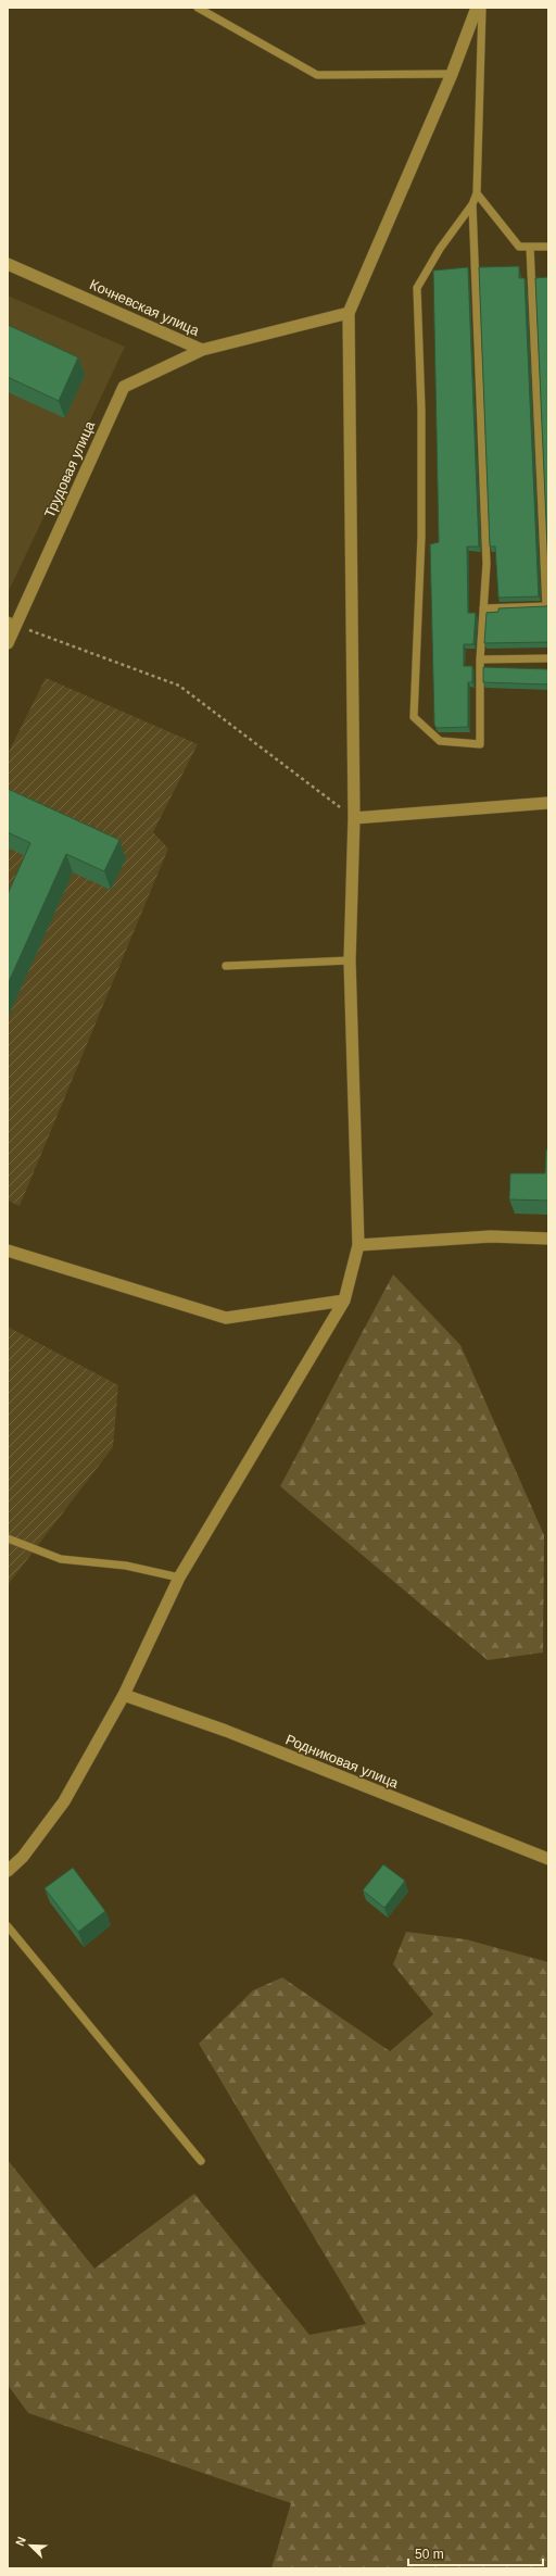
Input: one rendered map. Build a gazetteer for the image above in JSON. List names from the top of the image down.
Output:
{
  "streets": {
    "street": ["Кочневская улица", "Трудовая улица", "Родниковая улица"]
  },
  "crossings": [
    ["Кочневская улица", "Трудовая улица"]
  ],
  "scale_bar": "50 m",
  "north": "top left"
}
